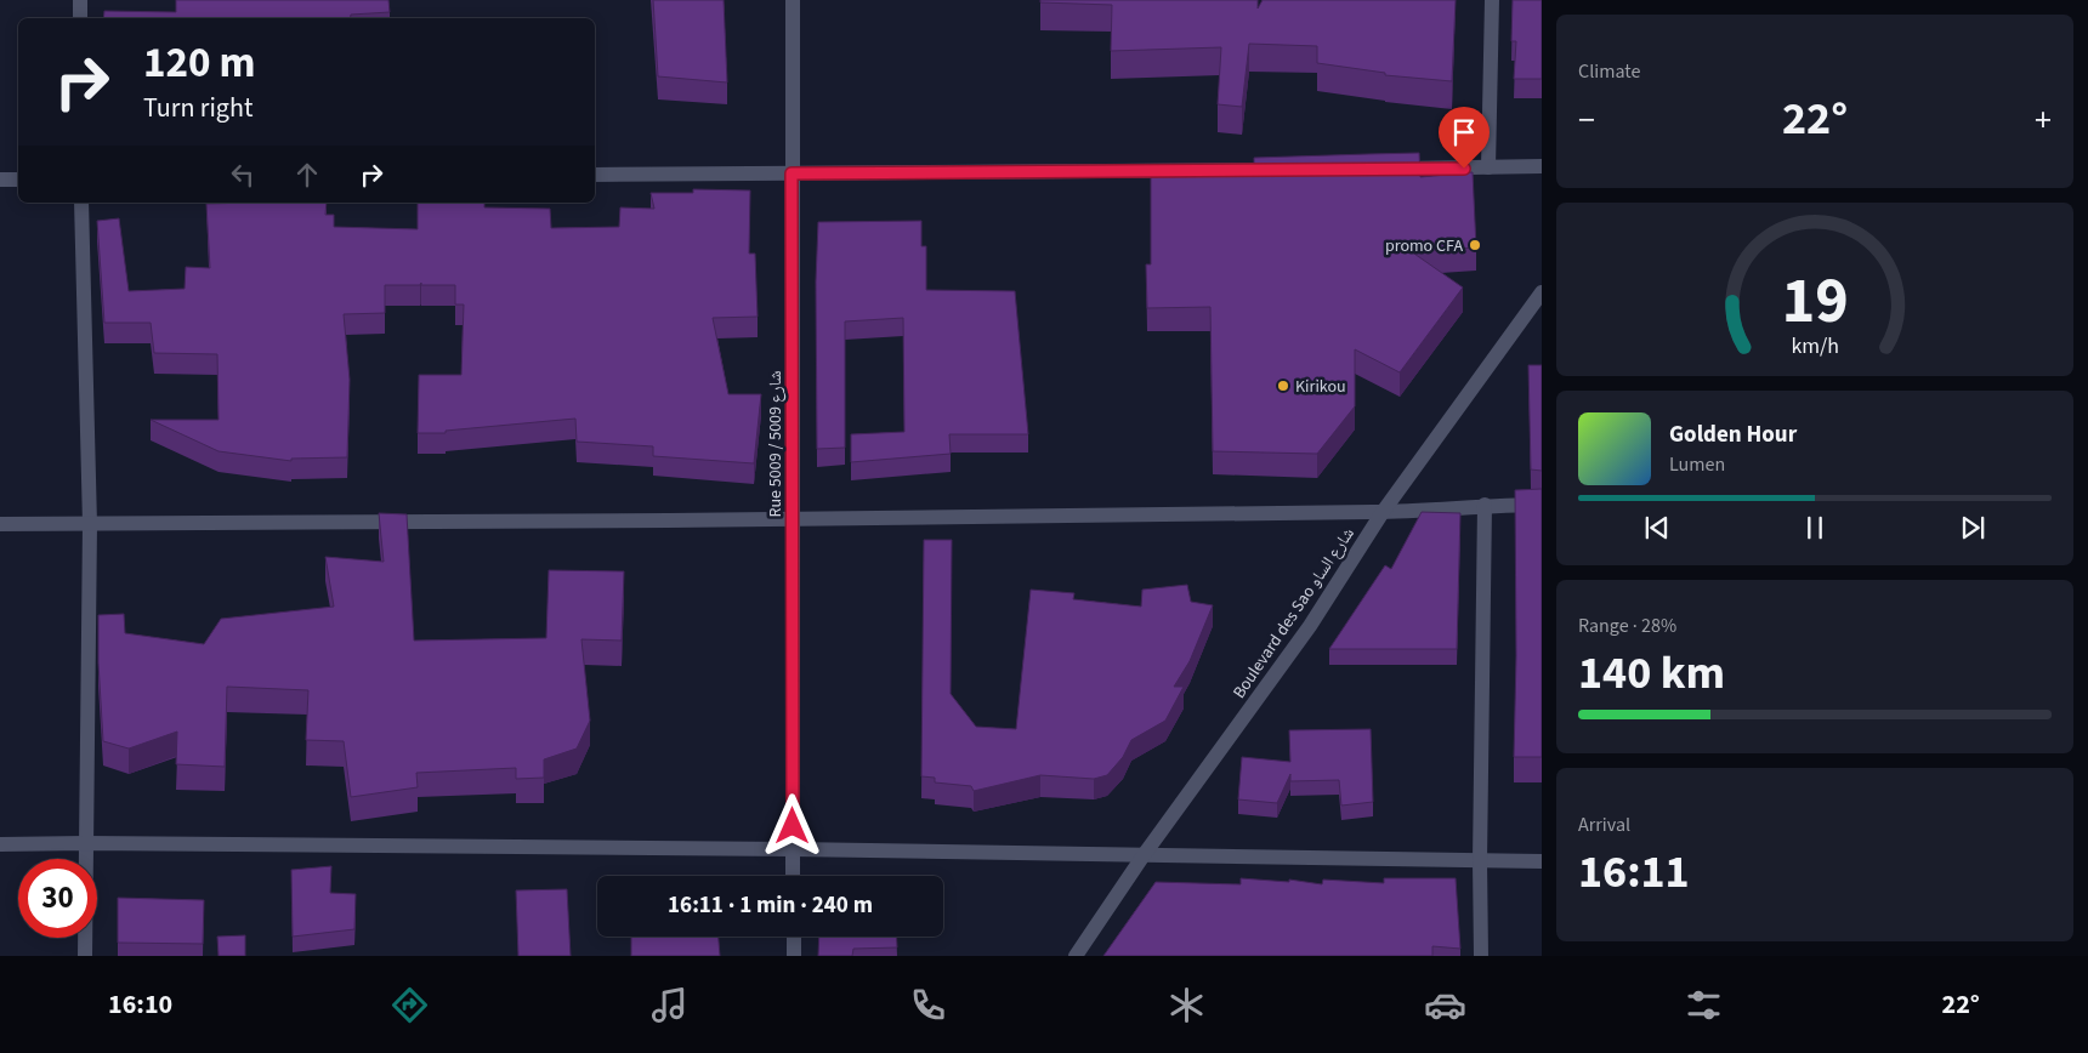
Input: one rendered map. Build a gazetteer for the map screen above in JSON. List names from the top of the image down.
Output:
{
  "streets": {
    "street": ["Rue 5009 / شارع 5009", "Boulevard des Sao شارع الساو"]
  },
  "places": ["promo CFA", "Kirikou"],
  "page": {
    "tile": [
      "Climate",
      ["Range · 28%", "140 km"],
      ["Arrival", "16:11"]
    ],
    "turn": ["120 m", "Turn right"],
    "heat": ["−", "22°", "+"],
    "song": ["Golden Hour", "Lumen"],
    "limit": "30",
    "trip": "16:11 · 1 min · 240 m",
    "tabs": ["16:10", "22°"],
    "gauge": ["19", "km/h"]
  }
}
